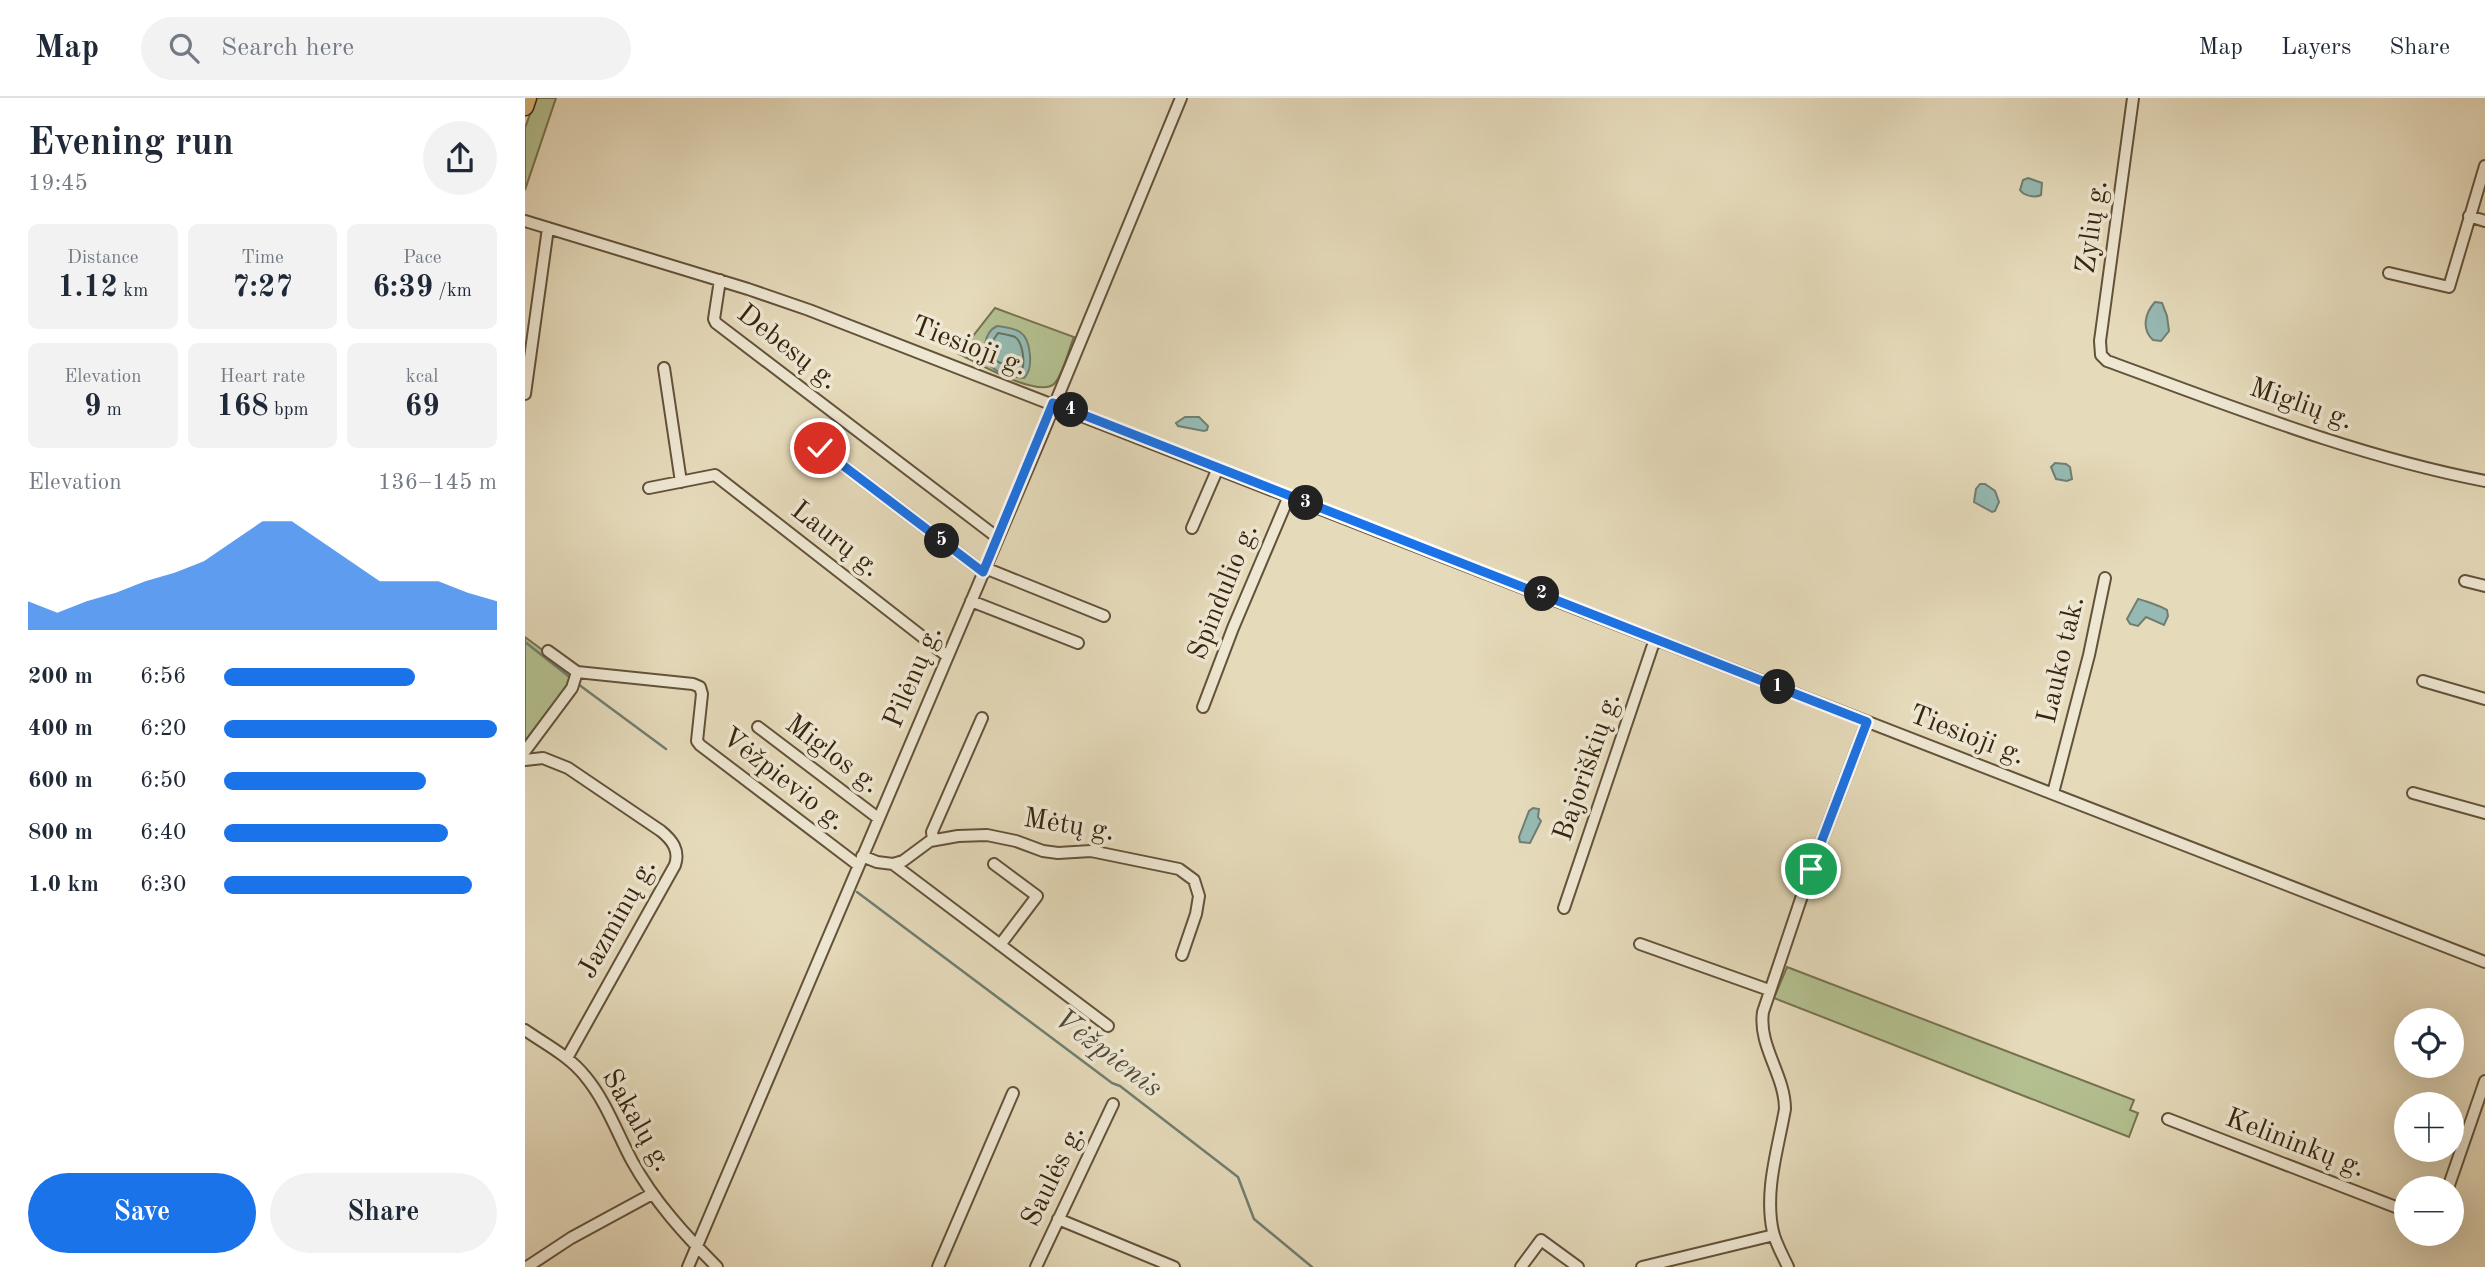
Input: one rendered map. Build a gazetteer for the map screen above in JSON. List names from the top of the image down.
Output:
{
  "streets": {
    "street": [
      "Zylių g.",
      "Tiesioji g.",
      "Debesų g.",
      "Miglių g.",
      "Laurų g.",
      "Spindulio g.",
      "Lauko tak.",
      "Pilėnų g.",
      "Miglos g.",
      "Bajoriškių g.",
      "Vėžpievio g.",
      "Mėtų g.",
      "Jazminų g.",
      "Sakalų g.",
      "Kelininkų g.",
      "Saulės g."
    ]
  },
  "crossings": [
    ["Zylių g.", "Miglių g."],
    ["Tiesioji g.", "Debesų g."],
    ["Tiesioji g.", "Spindulio g."],
    ["Tiesioji g.", "Lauko tak."],
    ["Tiesioji g.", "Pilėnų g."],
    ["Tiesioji g.", "Bajoriškių g."],
    ["Debesų g.", "Pilėnų g."],
    ["Laurų g.", "Pilėnų g."],
    ["Pilėnų g.", "Miglos g."],
    ["Pilėnų g.", "Vėžpievio g."],
    ["Pilėnų g.", "Sakalų g."],
    ["Jazminų g.", "Sakalų g."]
  ],
  "water": ["Vėžpienis"],
  "page": {
    "header": "Map",
    "search": "Search here",
    "nav": ["Map", "Layers", "Share"],
    "heading": ["Evening run", "19:45"],
    "stats": [
      ["Distance", "1.12 km"],
      ["Time", "7:27"],
      ["Pace", "6:39 /km"],
      ["Elevation", "9 m"],
      ["Heart rate", "168 bpm"],
      ["kcal", "69"]
    ],
    "pins": [
      "4",
      "3",
      "5",
      "2",
      "1"
    ],
    "chart": ["Elevation", "136–145 m"],
    "list": [
      {
        "name": "200 m",
        "note": "6:56"
      },
      {
        "name": "400 m",
        "note": "6:20"
      },
      {
        "name": "600 m",
        "note": "6:50"
      },
      {
        "name": "800 m",
        "note": "6:40"
      },
      {
        "name": "1.0 km",
        "note": "6:30"
      }
    ],
    "map_buttons": ["+", "−"],
    "buttons": ["Save", "Share"]
  }
}
